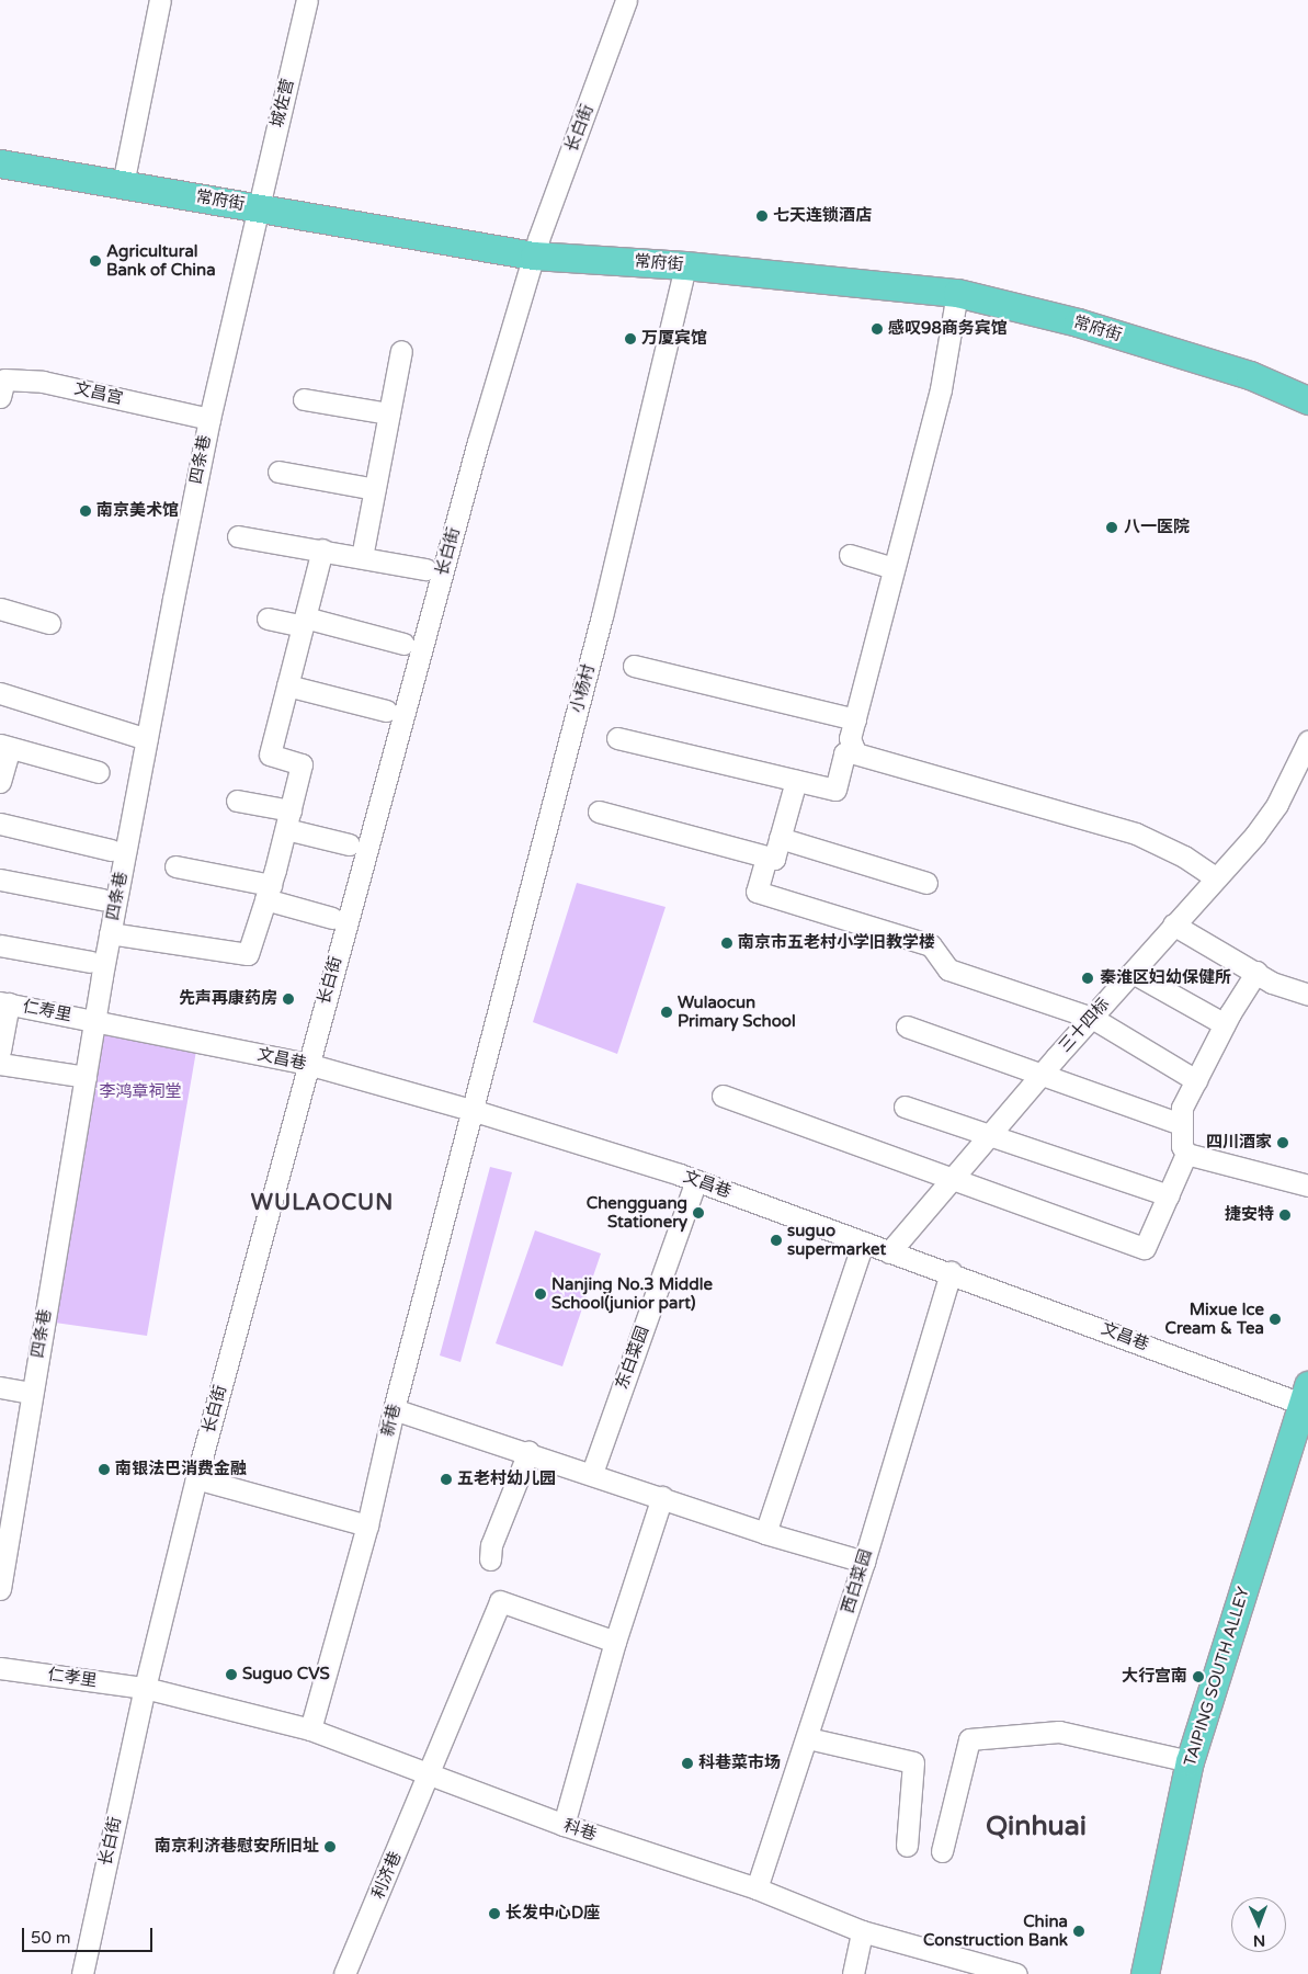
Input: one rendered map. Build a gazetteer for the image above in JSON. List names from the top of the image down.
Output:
{
  "streets": {
    "main road": ["常府街", "TAIPING SOUTH ALLEY"],
    "street": [
      "城佐营",
      "长白街",
      "文昌宫",
      "四条巷",
      "小杨村",
      "仁寿里",
      "三十四标",
      "文昌巷",
      "东白菜园",
      "新巷",
      "西白菜园",
      "仁孝里",
      "科巷",
      "利济巷"
    ]
  },
  "crossings": [
    ["城佐营", "常府街"],
    ["城佐营", "四条巷"],
    ["长白街", "常府街"],
    ["长白街", "文昌巷"],
    ["长白街", "仁孝里"],
    ["长白街", "科巷"],
    ["常府街", "四条巷"],
    ["常府街", "小杨村"],
    ["文昌宫", "四条巷"],
    ["四条巷", "仁寿里"],
    ["四条巷", "文昌巷"],
    ["小杨村", "文昌巷"],
    ["小杨村", "新巷"],
    ["仁寿里", "文昌巷"],
    ["三十四标", "文昌巷"],
    ["文昌巷", "东白菜园"],
    ["文昌巷", "新巷"],
    ["文昌巷", "西白菜园"],
    ["文昌巷", "TAIPING SOUTH ALLEY"],
    ["新巷", "科巷"],
    ["西白菜园", "科巷"],
    ["仁孝里", "科巷"],
    ["科巷", "利济巷"]
  ],
  "districts": ["WULAOCUN", "Qinhuai"],
  "parks": ["李鸿章祠堂"],
  "places": [
    "七天连锁酒店",
    "Agricultural Bank of China",
    "感叹98商务宾馆",
    "万厦宾馆",
    "南京美术馆",
    "八一医院",
    "南京市五老村小学旧教学楼",
    "秦淮区妇幼保健所",
    "先声再康药房",
    "Wulaocun Primary School",
    "四川酒家",
    "Chengguang Stationery",
    "捷安特",
    "suguo supermarket",
    "Nanjing No.3 Middle School(junior part)",
    "Mixue Ice Cream & Tea",
    "南银法巴消费金融",
    "五老村幼儿园",
    "Suguo CVS",
    "大行宫南",
    "科巷菜市场",
    "南京利济巷慰安所旧址",
    "长发中心D座",
    "China Construction Bank"
  ],
  "scale_bar": "50 m",
  "north": "bottom"
}
